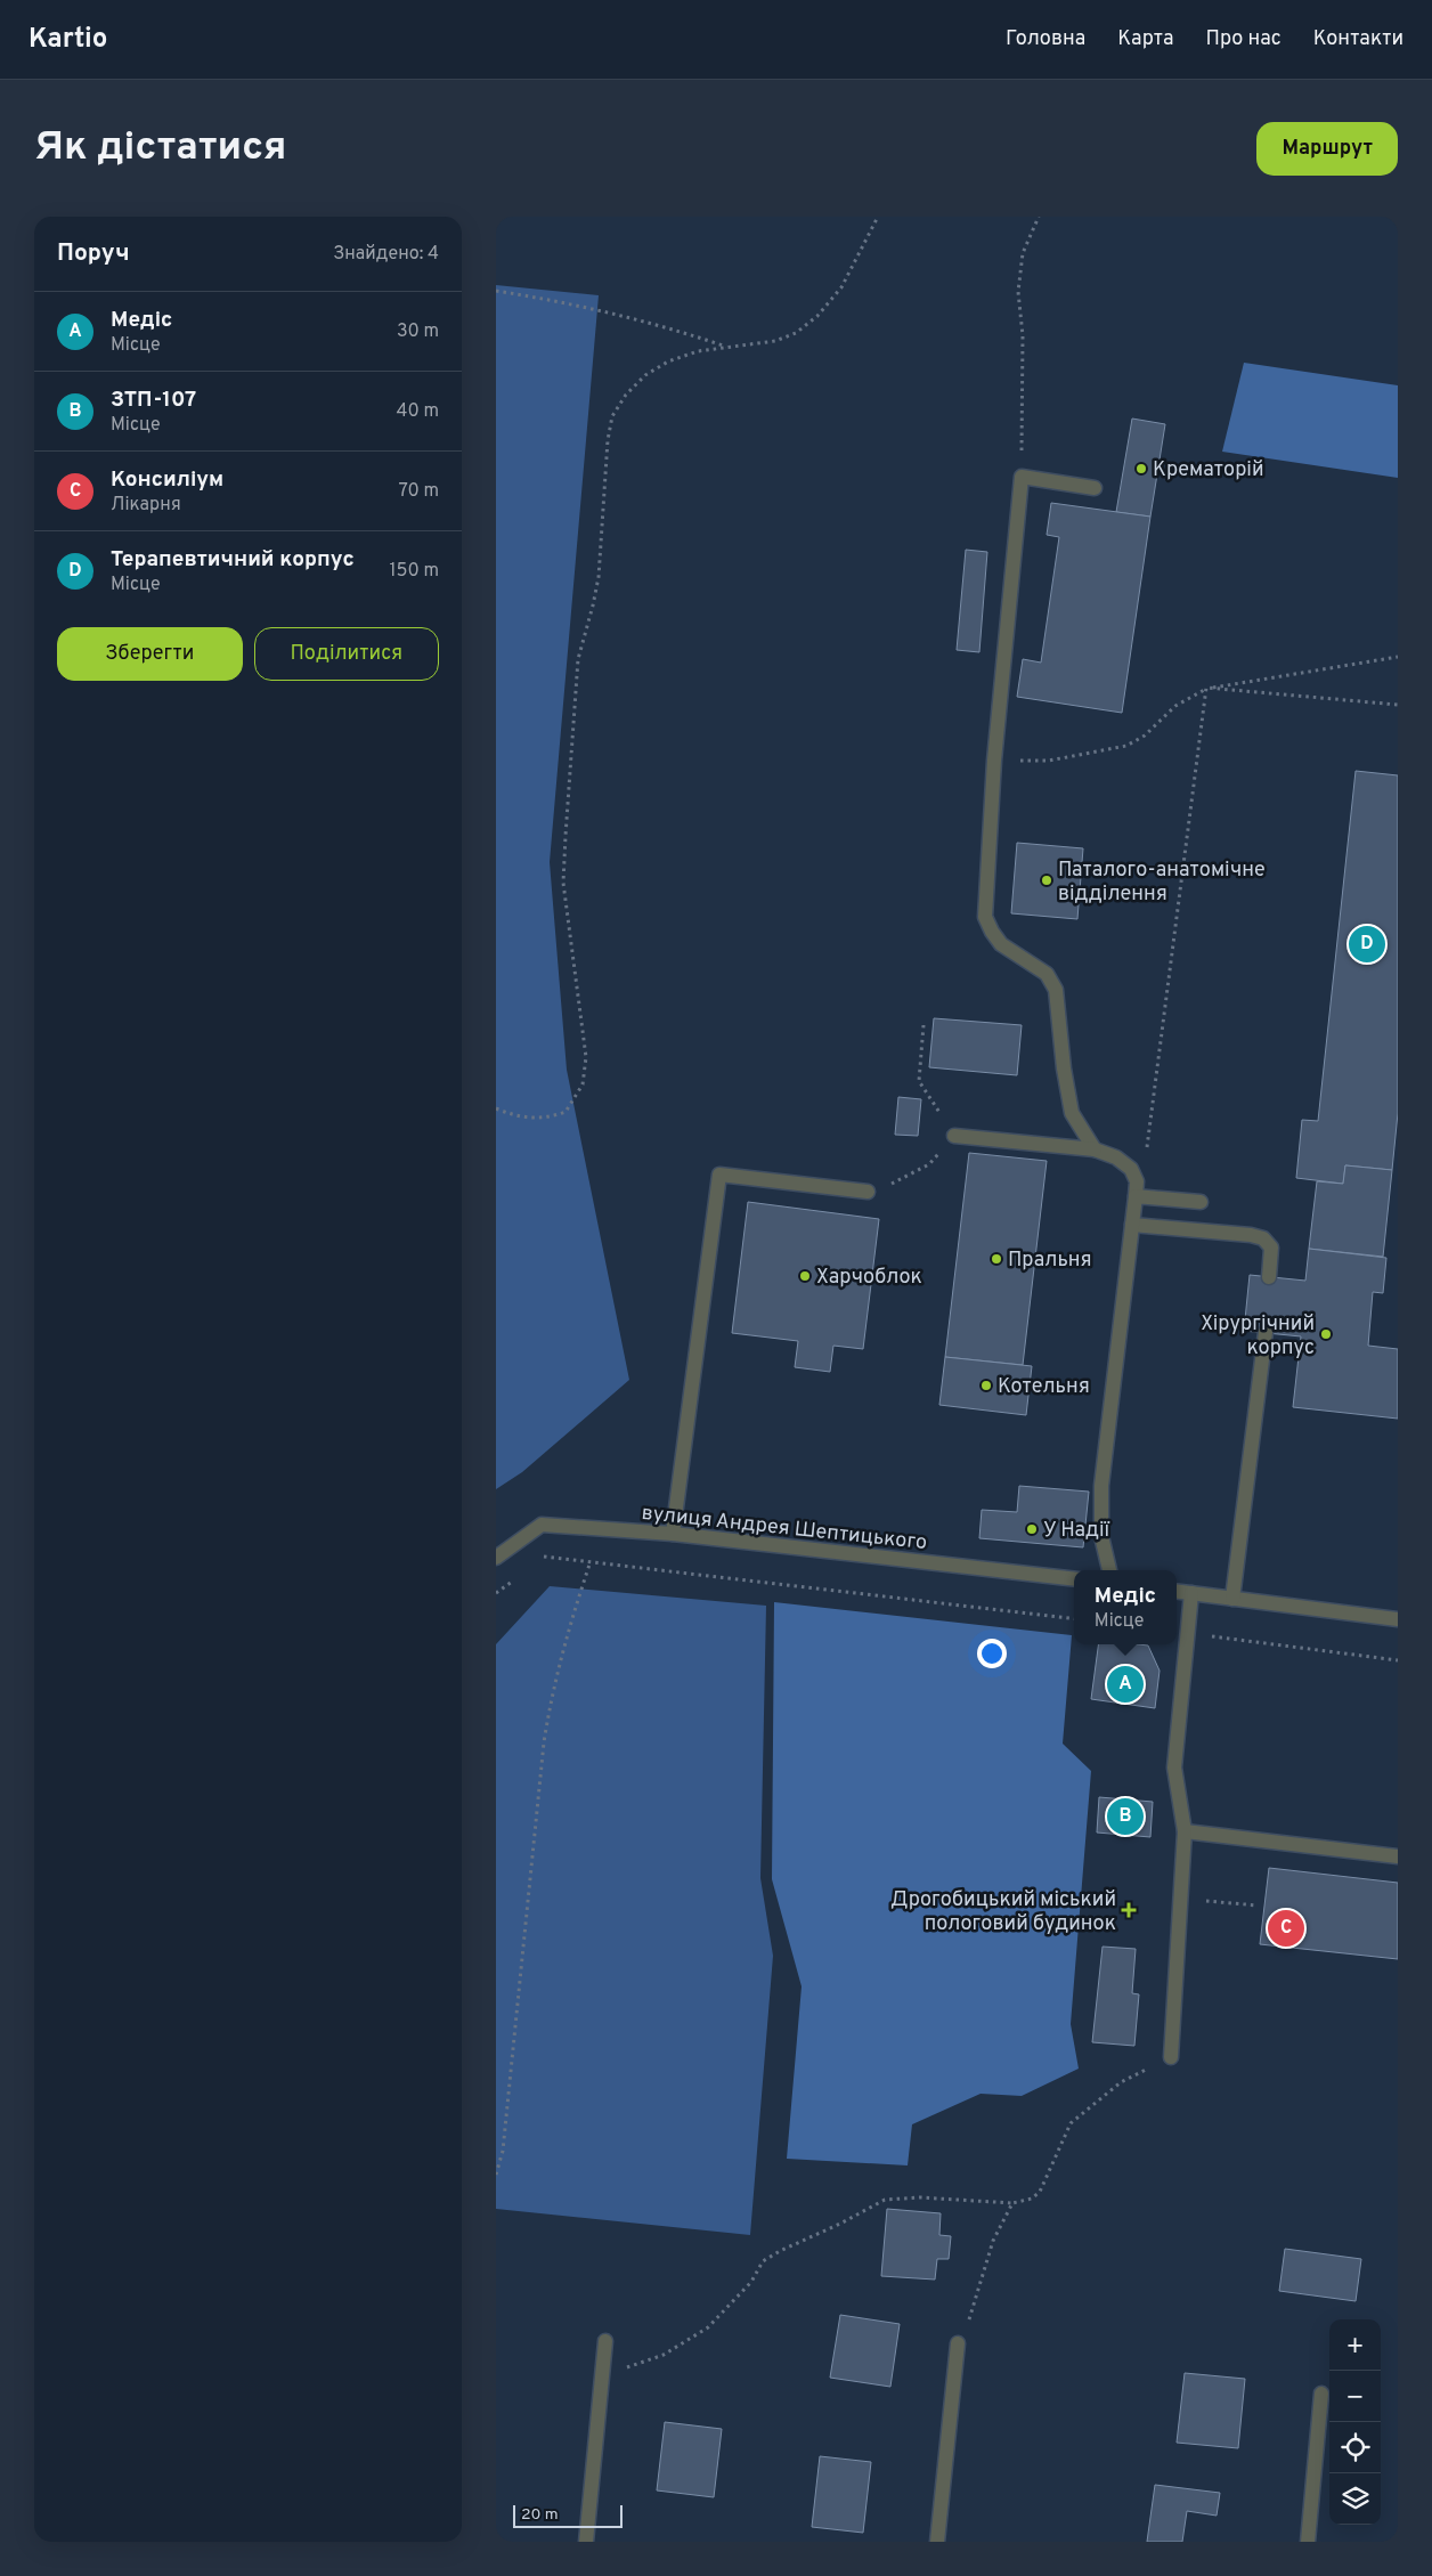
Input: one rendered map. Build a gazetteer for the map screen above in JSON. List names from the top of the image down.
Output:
{
  "streets": {
    "street": ["вулиця Андрея Шептицького"]
  },
  "places": {
    "other": [
      "Крематорій",
      "Паталого-анатомічне відділення",
      "Пральня",
      "Харчоблок",
      "Хірургічний корпус",
      "Котельня",
      "У Надії"
    ],
    "health": ["Дрогобицький міський пологовий будинок"]
  },
  "scale_bar": "20 m",
  "page": {
    "header": "Kartio",
    "nav": [
      "Головна",
      "Карта",
      "Про нас",
      "Контакти"
    ],
    "buttons": [
      "Маршрут",
      ["Зберегти", "Поділитися"]
    ],
    "title": "Як дістатися",
    "heading": ["Поруч", "Знайдено: 4"],
    "list": [
      {
        "mark": "A",
        "name": "Медіс",
        "note": "Місце",
        "value": "30 m"
      },
      {
        "mark": "B",
        "name": "ЗТП-107",
        "note": "Місце",
        "value": "40 m"
      },
      {
        "mark": "C",
        "name": "Консиліум",
        "note": "Лікарня",
        "value": "70 m"
      },
      {
        "mark": "D",
        "name": "Терапевтичний корпус",
        "note": "Місце",
        "value": "150 m"
      }
    ],
    "pins": [
      "D",
      "A",
      "B",
      "C"
    ],
    "popup": ["Медіс", "Місце"],
    "map_buttons": ["+", "−"],
    "scale": "20 m"
  }
}
